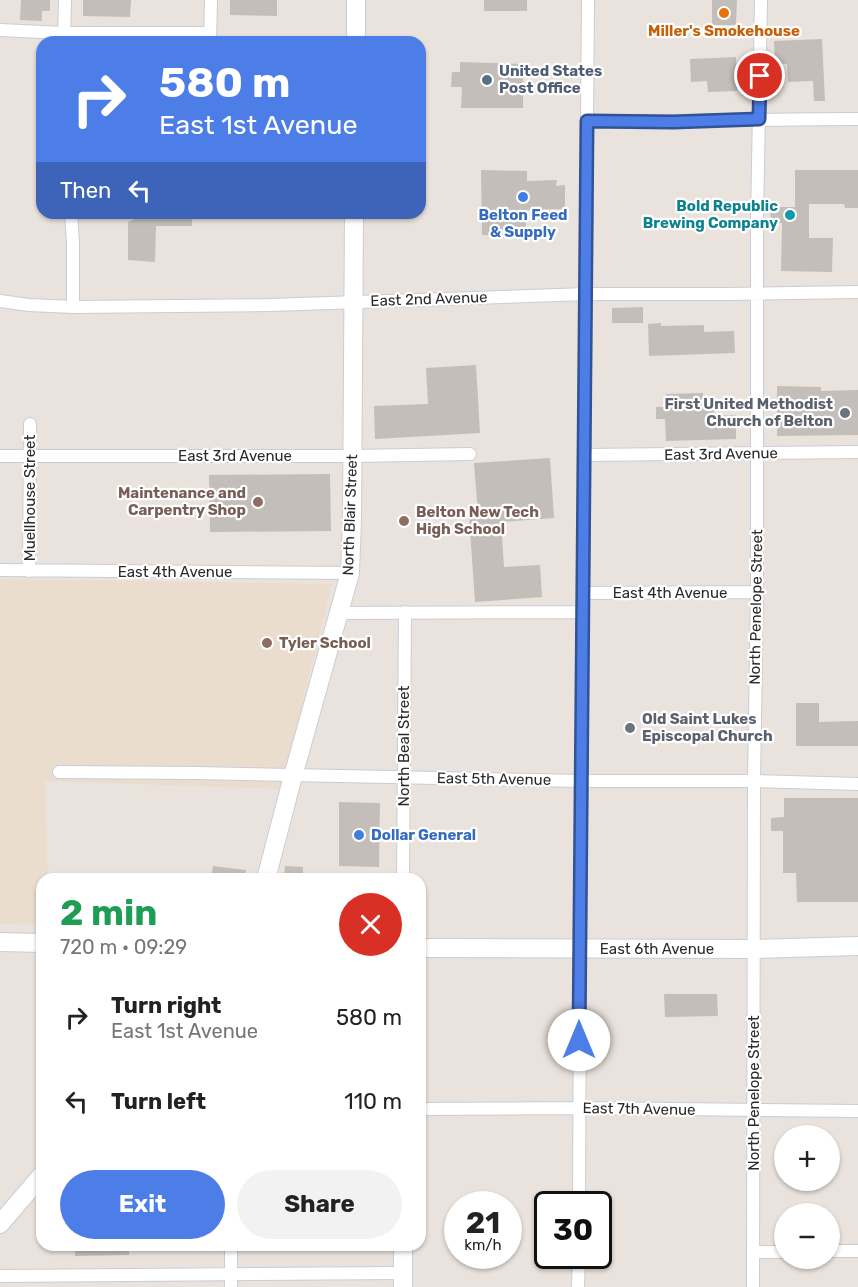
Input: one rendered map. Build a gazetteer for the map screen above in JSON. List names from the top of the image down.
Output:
{
  "streets": {
    "street": [
      "East 2nd Avenue",
      "East 3rd Avenue",
      "Muellhouse Street",
      "North Blair Street",
      "East 4th Avenue",
      "North Penelope Street",
      "North Beal Street",
      "East 5th Avenue",
      "East 6th Avenue",
      "East 7th Avenue"
    ]
  },
  "crossings": [
    ["East 2nd Avenue", "North Blair Street"],
    ["East 2nd Avenue", "North Penelope Street"],
    ["East 3rd Avenue", "Muellhouse Street"],
    ["East 3rd Avenue", "North Blair Street"],
    ["East 3rd Avenue", "North Penelope Street"],
    ["Muellhouse Street", "East 4th Avenue"],
    ["North Blair Street", "East 4th Avenue"],
    ["North Blair Street", "East 5th Avenue"],
    ["East 4th Avenue", "North Penelope Street"],
    ["North Penelope Street", "East 5th Avenue"],
    ["North Penelope Street", "East 6th Avenue"],
    ["North Penelope Street", "East 7th Avenue"],
    ["North Beal Street", "East 5th Avenue"]
  ],
  "places": [
    "Miller's Smokehouse",
    "United States Post Office",
    "Belton Feed & Supply",
    "Bold Republic Brewing Company",
    "First United Methodist Church of Belton",
    "Maintenance and Carpentry Shop",
    "Belton New Tech High School",
    "Tyler School",
    "Old Saint Lukes Episcopal Church",
    "Dollar General"
  ],
  "page": {
    "turn": ["580 m", "East 1st Avenue"],
    "then": "Then",
    "heading": ["2 min", "720 m · 09:29"],
    "list": [
      {
        "name": "Turn right",
        "note": "East 1st Avenue",
        "value": "580 m"
      },
      {
        "name": "Turn left",
        "value": "110 m"
      }
    ],
    "map_buttons": ["+", "−"],
    "buttons": ["Exit", "Share"],
    "speed": "21 km/h",
    "limit": "30"
  }
}
